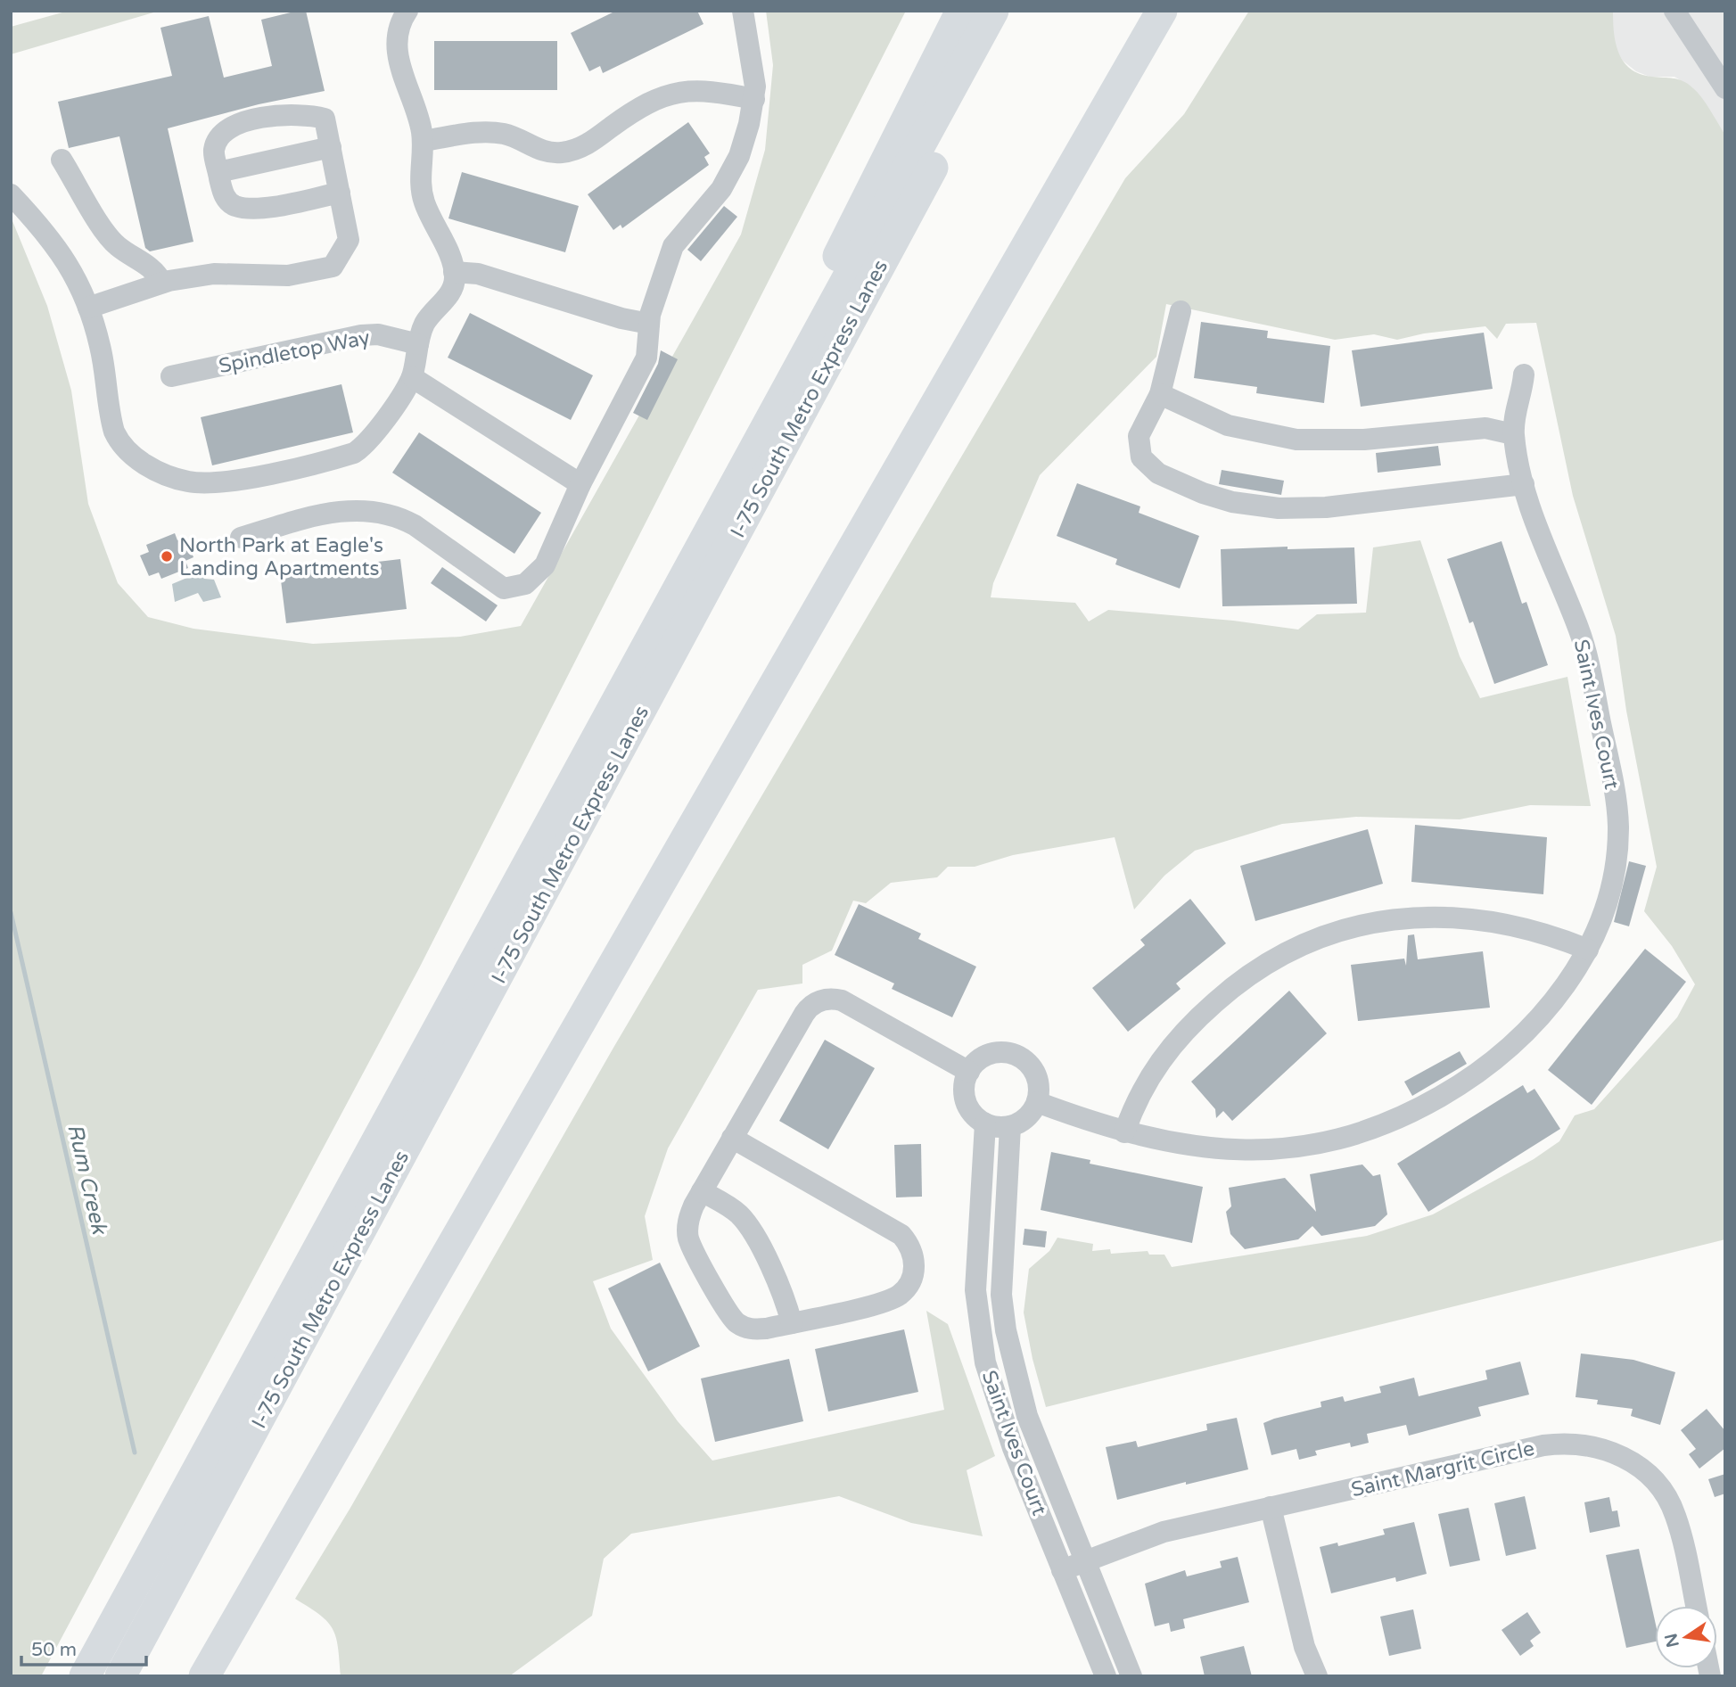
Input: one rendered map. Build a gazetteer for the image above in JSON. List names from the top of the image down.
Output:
{
  "streets": {
    "highway": ["I-75 South Metro Express Lanes"],
    "street": ["Spindletop Way", "Saint Ives Court", "Saint Margrit Circle"]
  },
  "crossings": [
    ["Saint Ives Court", "Saint Margrit Circle"]
  ],
  "water": ["Rum Creek"],
  "places": ["North Park at Eagle's Landing Apartments"],
  "scale_bar": "50 m",
  "north": "left"
}
